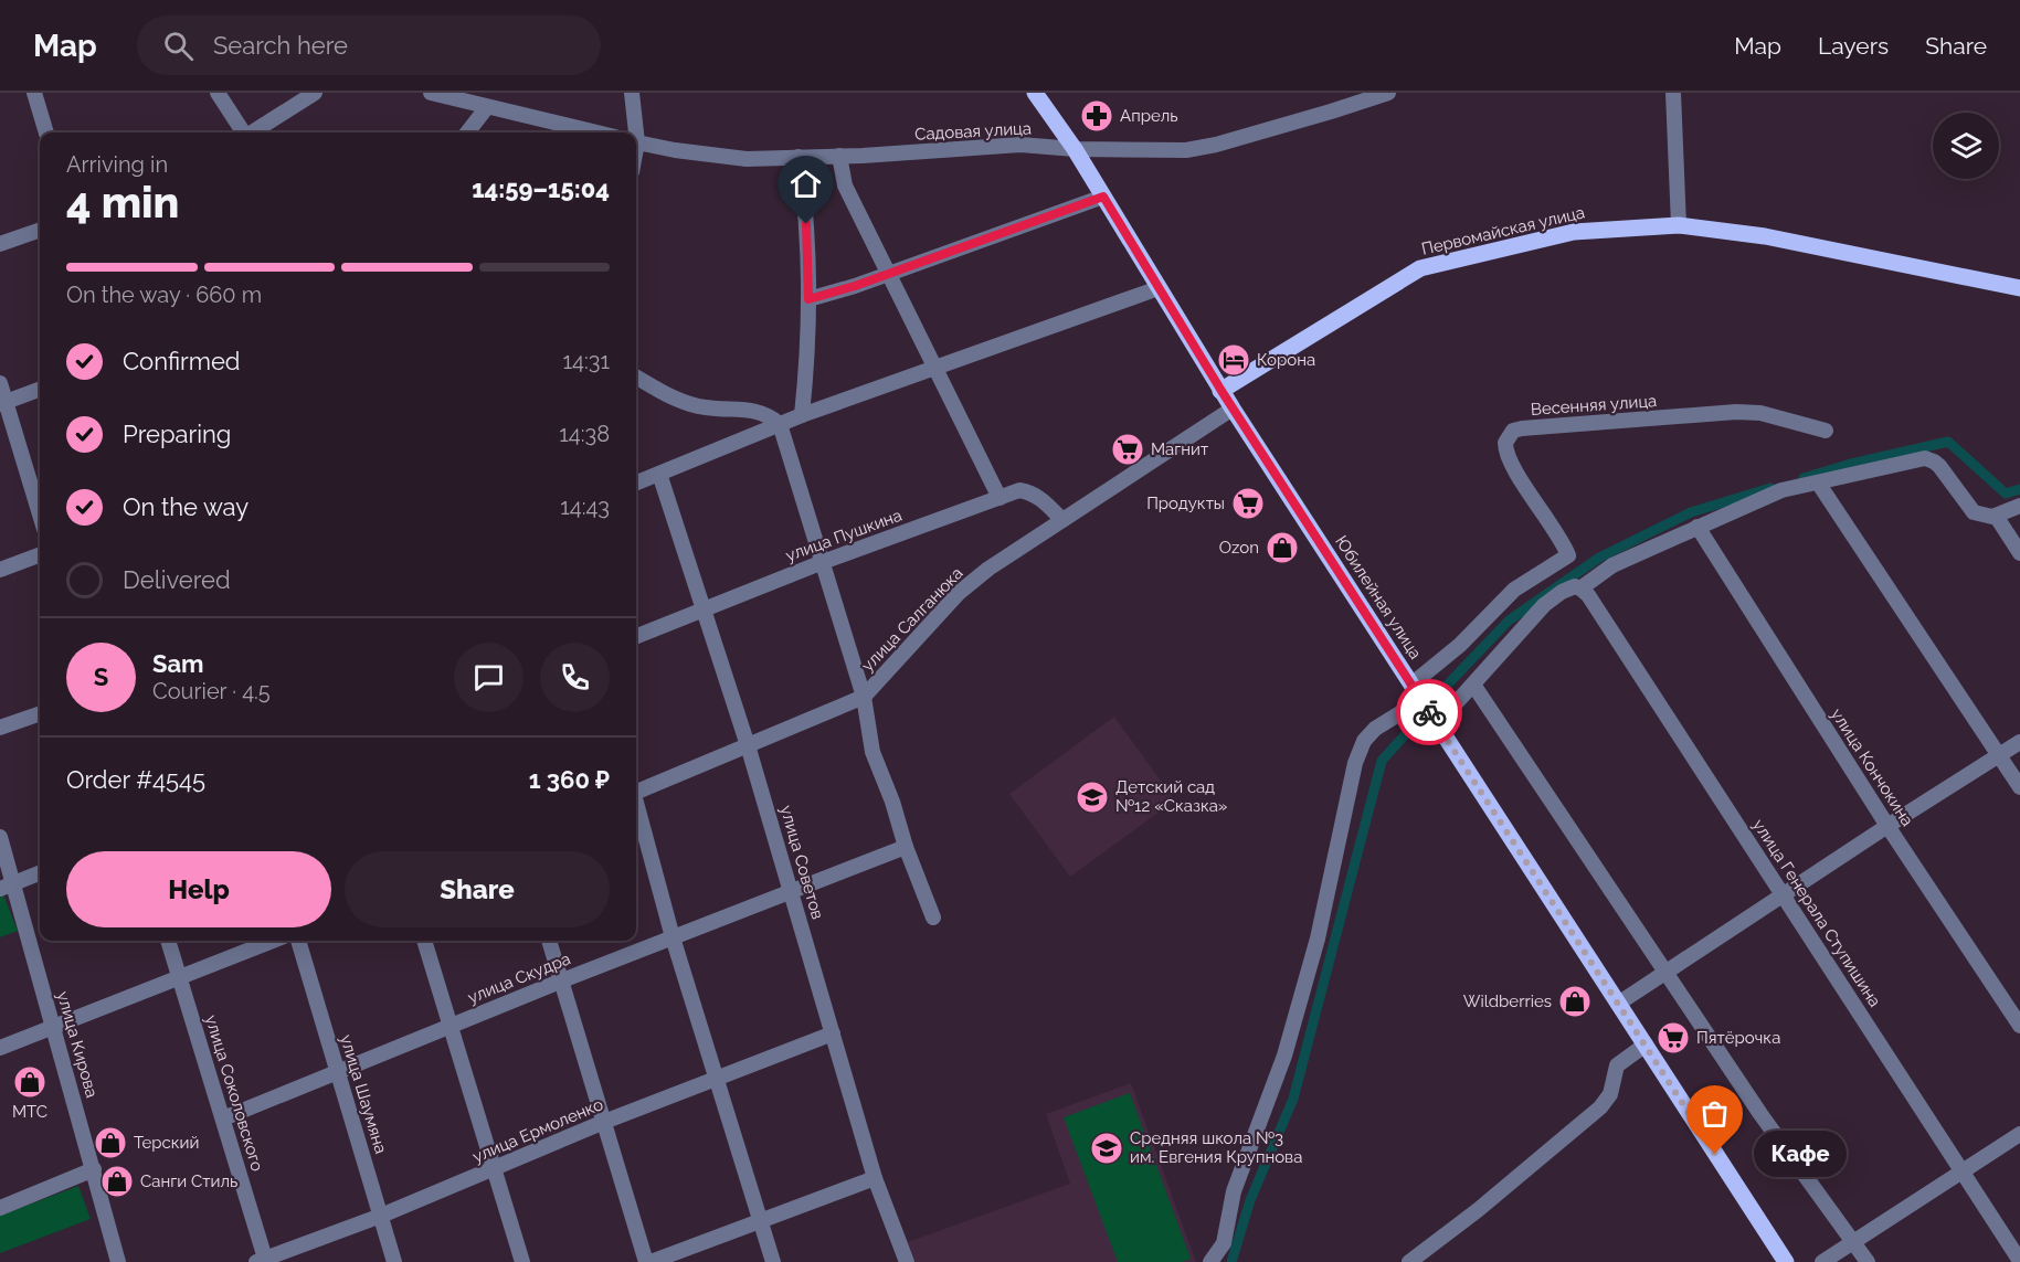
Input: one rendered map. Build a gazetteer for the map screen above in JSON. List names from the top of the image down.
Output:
{
  "streets": {
    "main road": ["Первомайская улица", "Юбилейная улица"],
    "street": [
      "Садовая улица",
      "Весенняя улица",
      "улица Пушкина",
      "улица Салганюка",
      "улица Кончокина",
      "улица Советов",
      "улица Генерала Ступишина",
      "улица Скудра",
      "улица Кирова",
      "улица Соколовского",
      "улица Шаумяна",
      "улица Ермоленко"
    ]
  },
  "crossings": [
    ["Садовая улица", "Юбилейная улица"],
    ["Первомайская улица", "Юбилейная улица"],
    ["Весенняя улица", "Юбилейная улица"],
    ["улица Пушкина", "улица Салганюка"],
    ["улица Пушкина", "улица Советов"],
    ["Юбилейная улица", "улица Салганюка"],
    ["улица Салганюка", "улица Советов"],
    ["улица Советов", "улица Скудра"],
    ["улица Советов", "улица Ермоленко"],
    ["улица Скудра", "улица Соколовского"],
    ["улица Скудра", "улица Шаумяна"],
    ["улица Соколовского", "улица Ермоленко"],
    ["улица Шаумяна", "улица Ермоленко"]
  ],
  "places": {
    "pharmacy": ["Апрель"],
    "hotel": ["Корона"],
    "supermarket": ["Магнит", "Продукты", "Пятёрочка"],
    "shop": [
      "Ozon",
      "Wildberries",
      "МТС",
      "Терский",
      "Санги Стиль"
    ],
    "school or university": ["Детский сад №12 «Сказка»", "Средняя школа №3 им. Евгения Крупнова"],
    "other": ["Кафе"]
  },
  "page": {
    "header": "Map",
    "search": "Search here",
    "nav": ["Map", "Layers", "Share"],
    "heading": ["4 min", "Arriving in", "14:59–15:04"],
    "panel": [
      "Sam",
      "Courier · 4.5",
      "Order #4545",
      "1 360 ₽"
    ],
    "bar": "On the way · 660 m",
    "list": [
      ["Confirmed", "14:31"],
      ["Preparing", "14:38"],
      ["On the way", "14:43"],
      "Delivered"
    ],
    "round": "S",
    "buttons": ["Help", "Share"],
    "bubble": "Кафе"
  }
}
